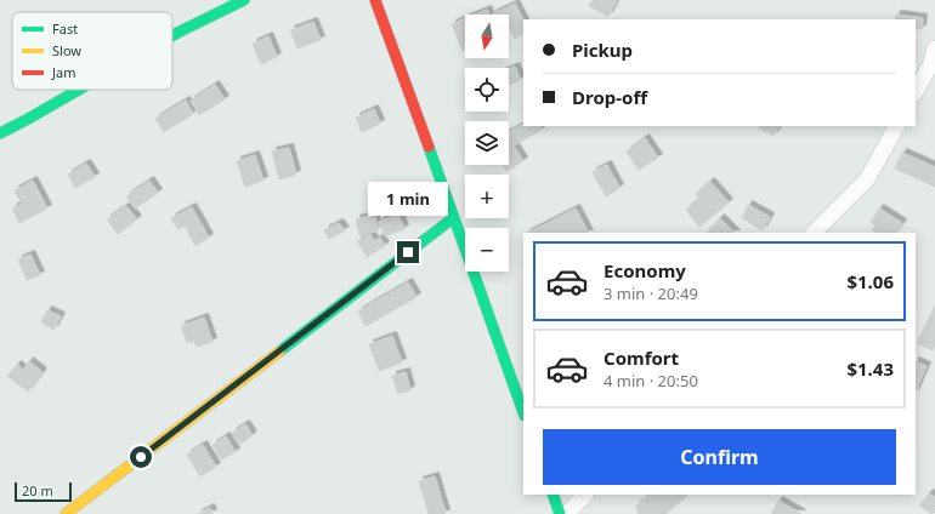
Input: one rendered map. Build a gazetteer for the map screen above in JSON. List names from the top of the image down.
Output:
{
  "legend": ["Fast", "Slow", "Jam"],
  "scale_bar": "20 m",
  "north": "bottom",
  "page": {
    "map_buttons": ["+", "−"],
    "banner": ["Pickup", "Drop-off"],
    "bubble": "1 min",
    "list": [
      {
        "name": "Economy",
        "note": "3 min · 20:49",
        "value": "$1.06"
      },
      {
        "name": "Comfort",
        "note": "4 min · 20:50",
        "value": "$1.43"
      }
    ],
    "buttons": "Confirm",
    "scale": "20 m"
  }
}
